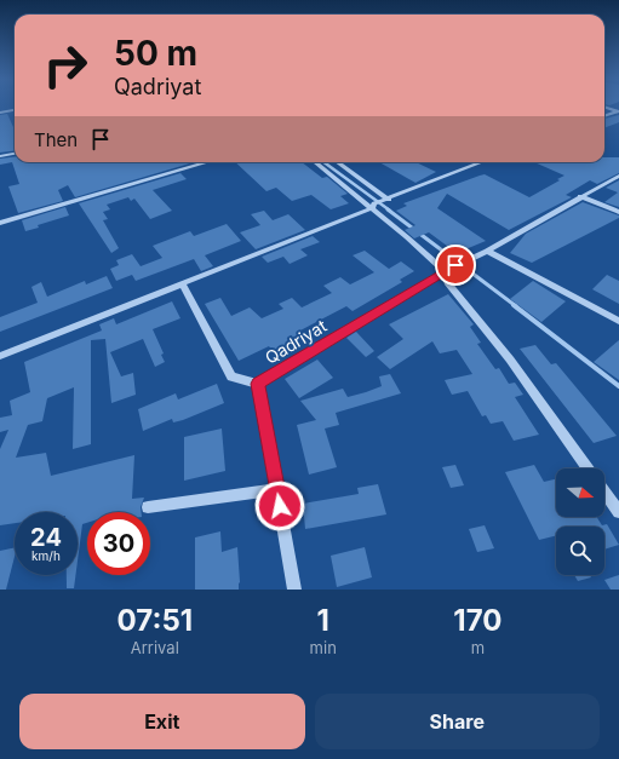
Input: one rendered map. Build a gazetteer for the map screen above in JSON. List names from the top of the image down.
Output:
{
  "streets": {
    "street": ["Qadriyat"]
  },
  "north": "right",
  "page": {
    "turn": ["50 m", "Qadriyat"],
    "then": "Then",
    "speed": "24 km/h",
    "limit": "30",
    "eta": [
      "07:51",
      "Arrival",
      "1",
      "min",
      "170",
      "m"
    ],
    "buttons": ["Exit", "Share"]
  }
}
